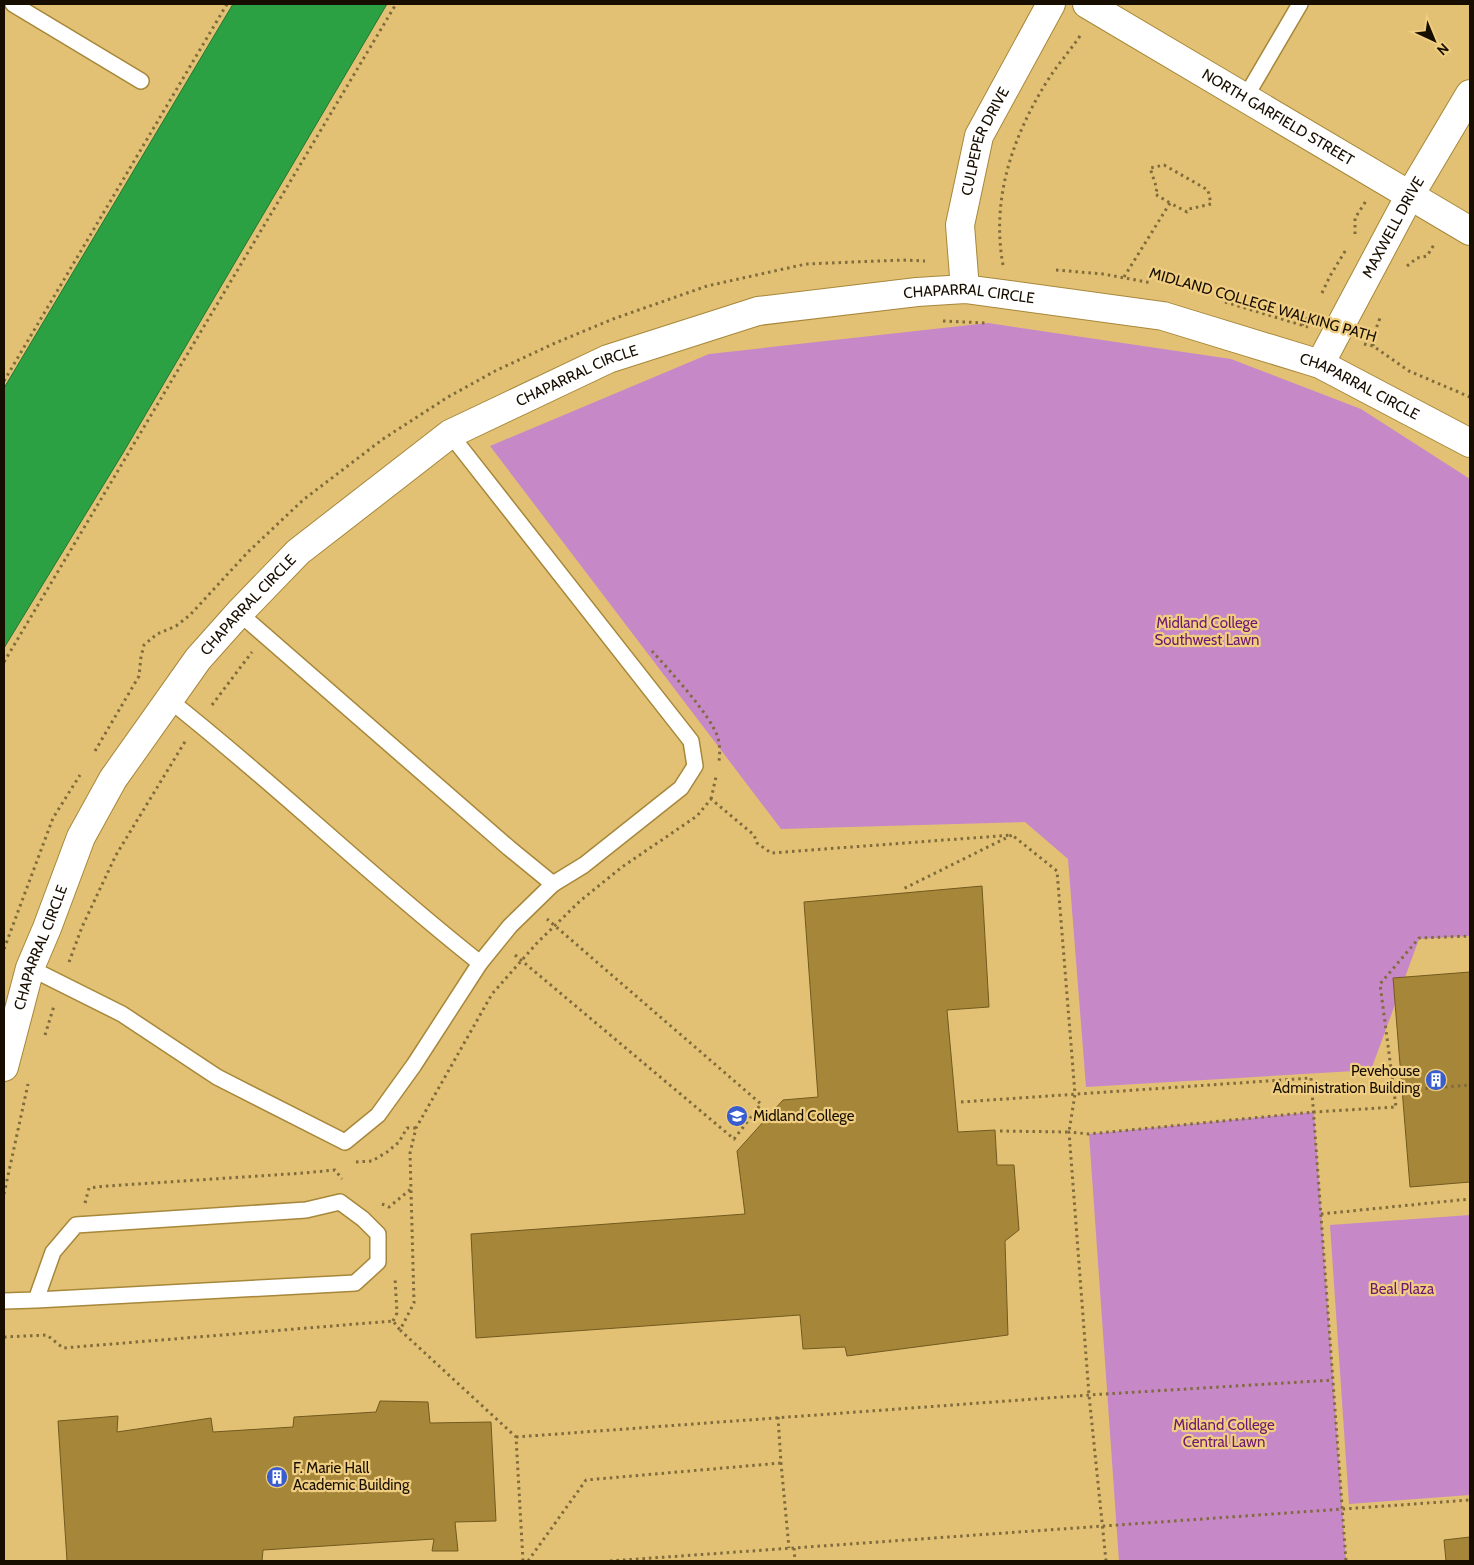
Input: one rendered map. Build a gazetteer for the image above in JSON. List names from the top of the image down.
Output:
{
  "streets": {
    "street": [
      "NORTH GARFIELD STREET",
      "CULPEPER DRIVE",
      "MAXWELL DRIVE",
      "CHAPARRAL CIRCLE"
    ],
    "path": ["MIDLAND COLLEGE WALKING PATH"]
  },
  "crossings": [
    ["NORTH GARFIELD STREET", "MAXWELL DRIVE"],
    ["CULPEPER DRIVE", "CHAPARRAL CIRCLE"],
    ["MAXWELL DRIVE", "CHAPARRAL CIRCLE"],
    ["MAXWELL DRIVE", "MIDLAND COLLEGE WALKING PATH"]
  ],
  "parks": ["Midland College Southwest Lawn", "Beal Plaza", "Midland College Central Lawn"],
  "places": {
    "building": ["Pevehouse Administration Building", "F. Marie Hall Academic Building"],
    "school or university": ["Midland College"]
  },
  "north": "bottom right"
}
